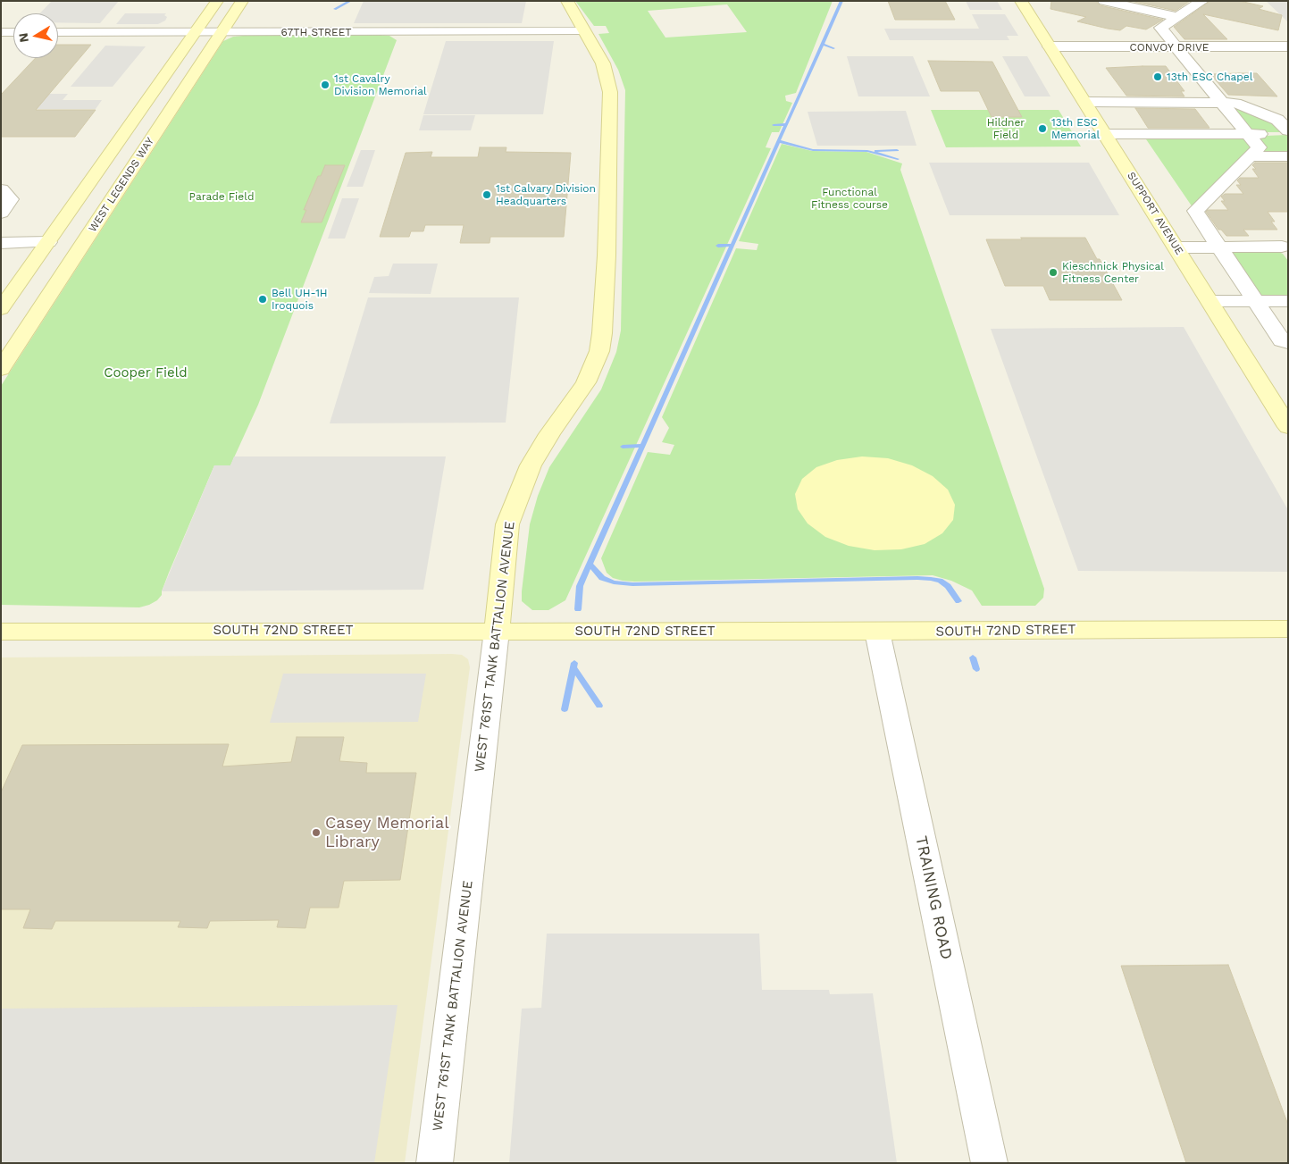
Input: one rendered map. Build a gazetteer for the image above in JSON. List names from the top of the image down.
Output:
{
  "streets": {
    "street": [
      "67TH STREET",
      "CONVOY DRIVE",
      "WEST LEGENDS WAY",
      "SUPPORT AVENUE",
      "SOUTH 72ND STREET",
      "WEST 761ST TANK BATTALION AVENUE",
      "TRAINING ROAD"
    ]
  },
  "crossings": [
    ["67TH STREET", "WEST LEGENDS WAY"],
    ["67TH STREET", "WEST 761ST TANK BATTALION AVENUE"],
    ["CONVOY DRIVE", "SUPPORT AVENUE"],
    ["SOUTH 72ND STREET", "WEST 761ST TANK BATTALION AVENUE"],
    ["SOUTH 72ND STREET", "TRAINING ROAD"]
  ],
  "parks": [
    "Hildner Field",
    "Functional Fitness course",
    "Parade Field",
    "Cooper Field"
  ],
  "places": [
    "13th ESC Chapel",
    "1st Cavalry Division Memorial",
    "13th ESC Memorial",
    "1st Calvary Division Headquarters",
    "Kieschnick Physical Fitness Center",
    "Bell UH-1H Iroquois",
    "Casey Memorial Library"
  ],
  "north": "left"
}
